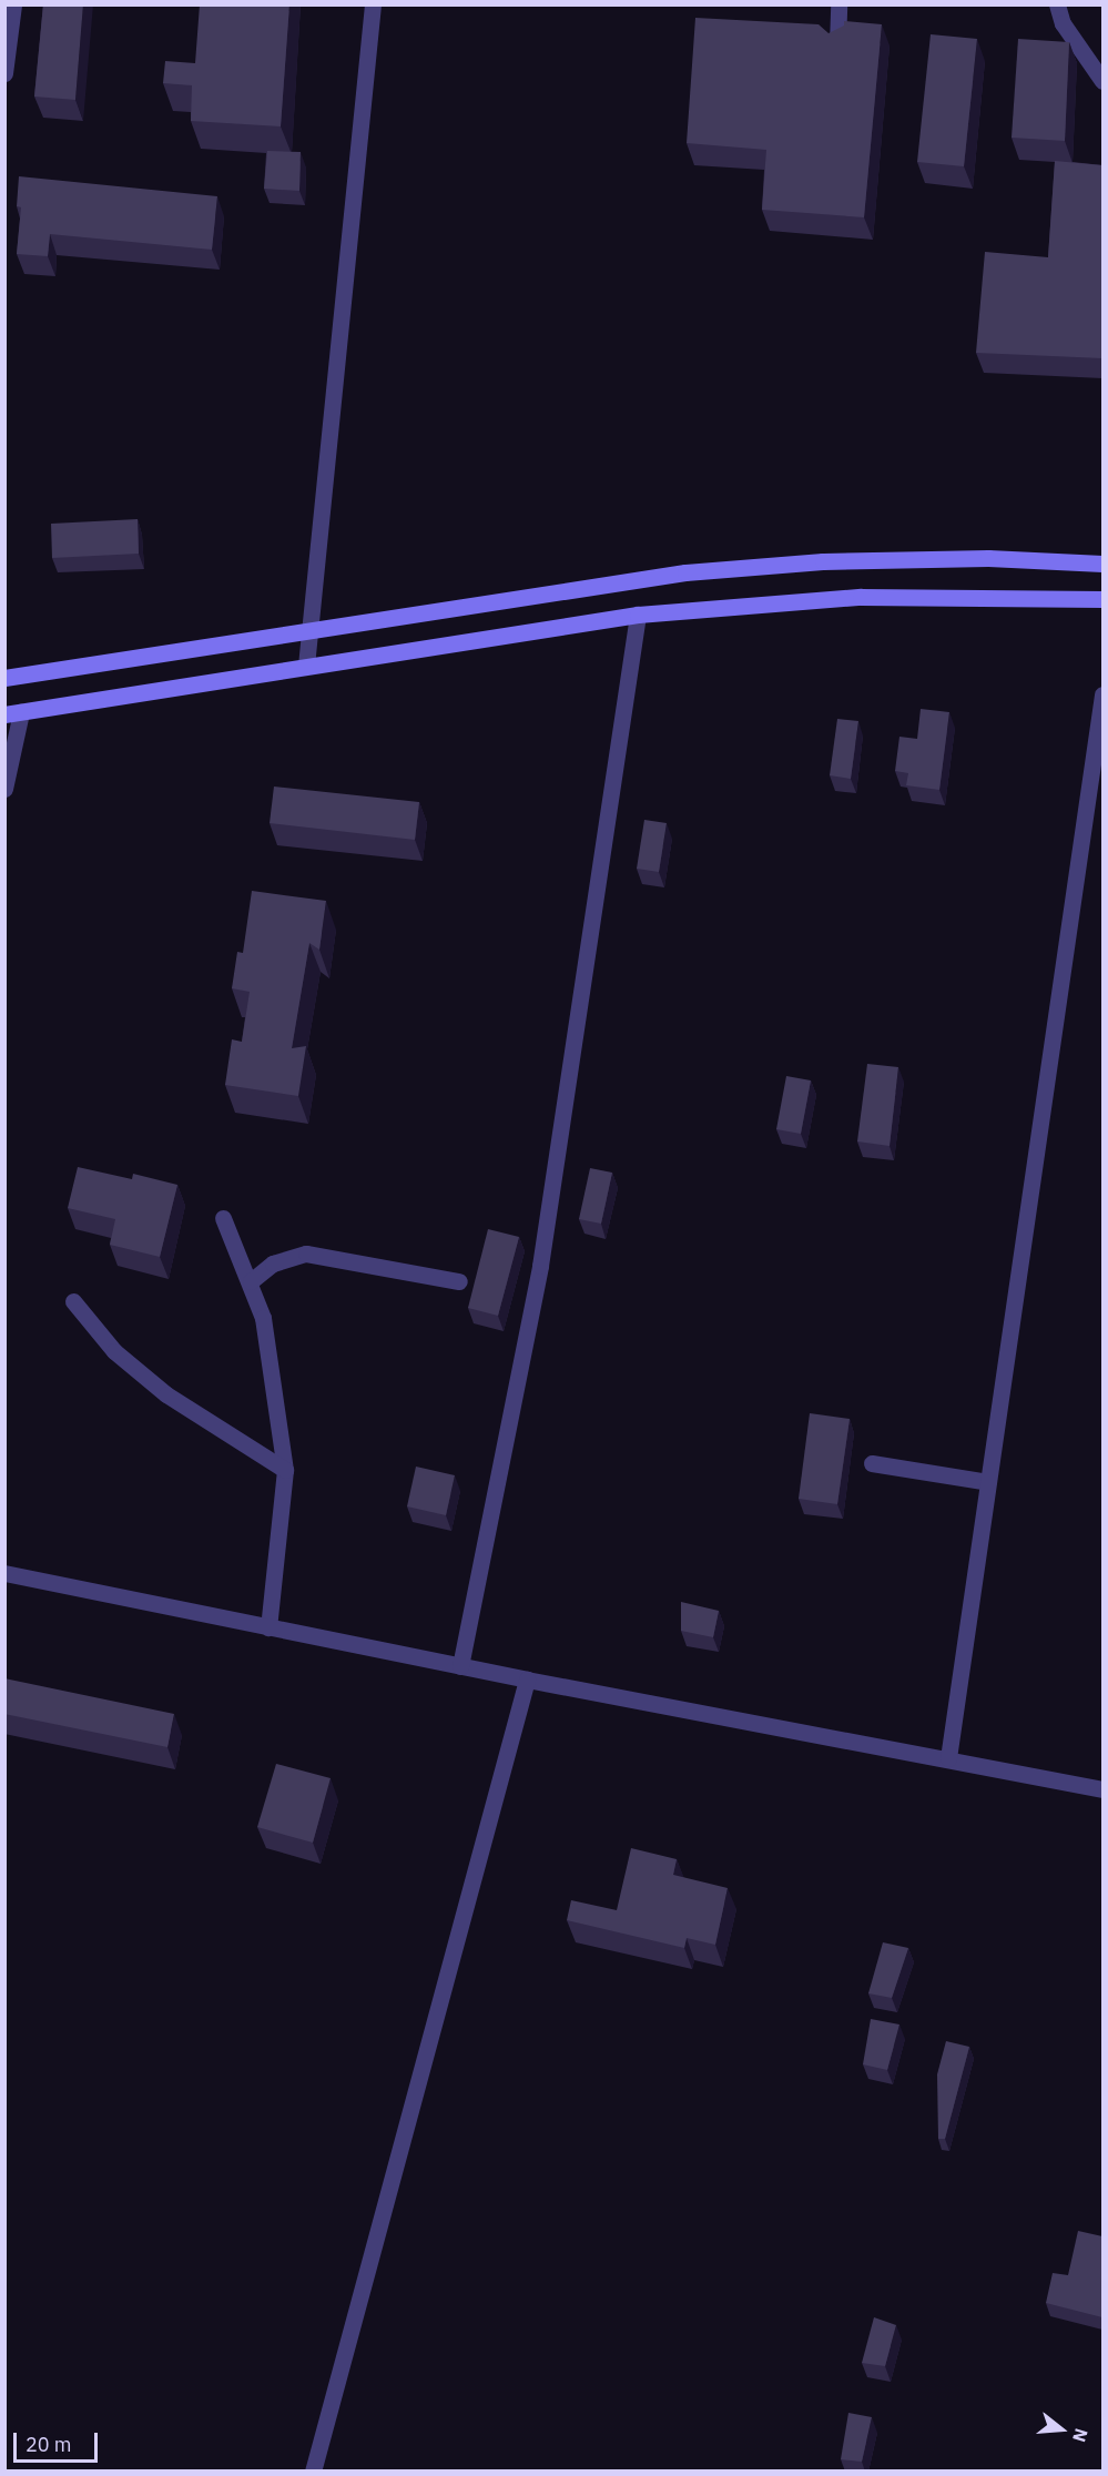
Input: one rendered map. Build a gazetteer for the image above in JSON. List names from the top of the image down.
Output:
{
  "scale_bar": "20 m",
  "north": "right"
}
